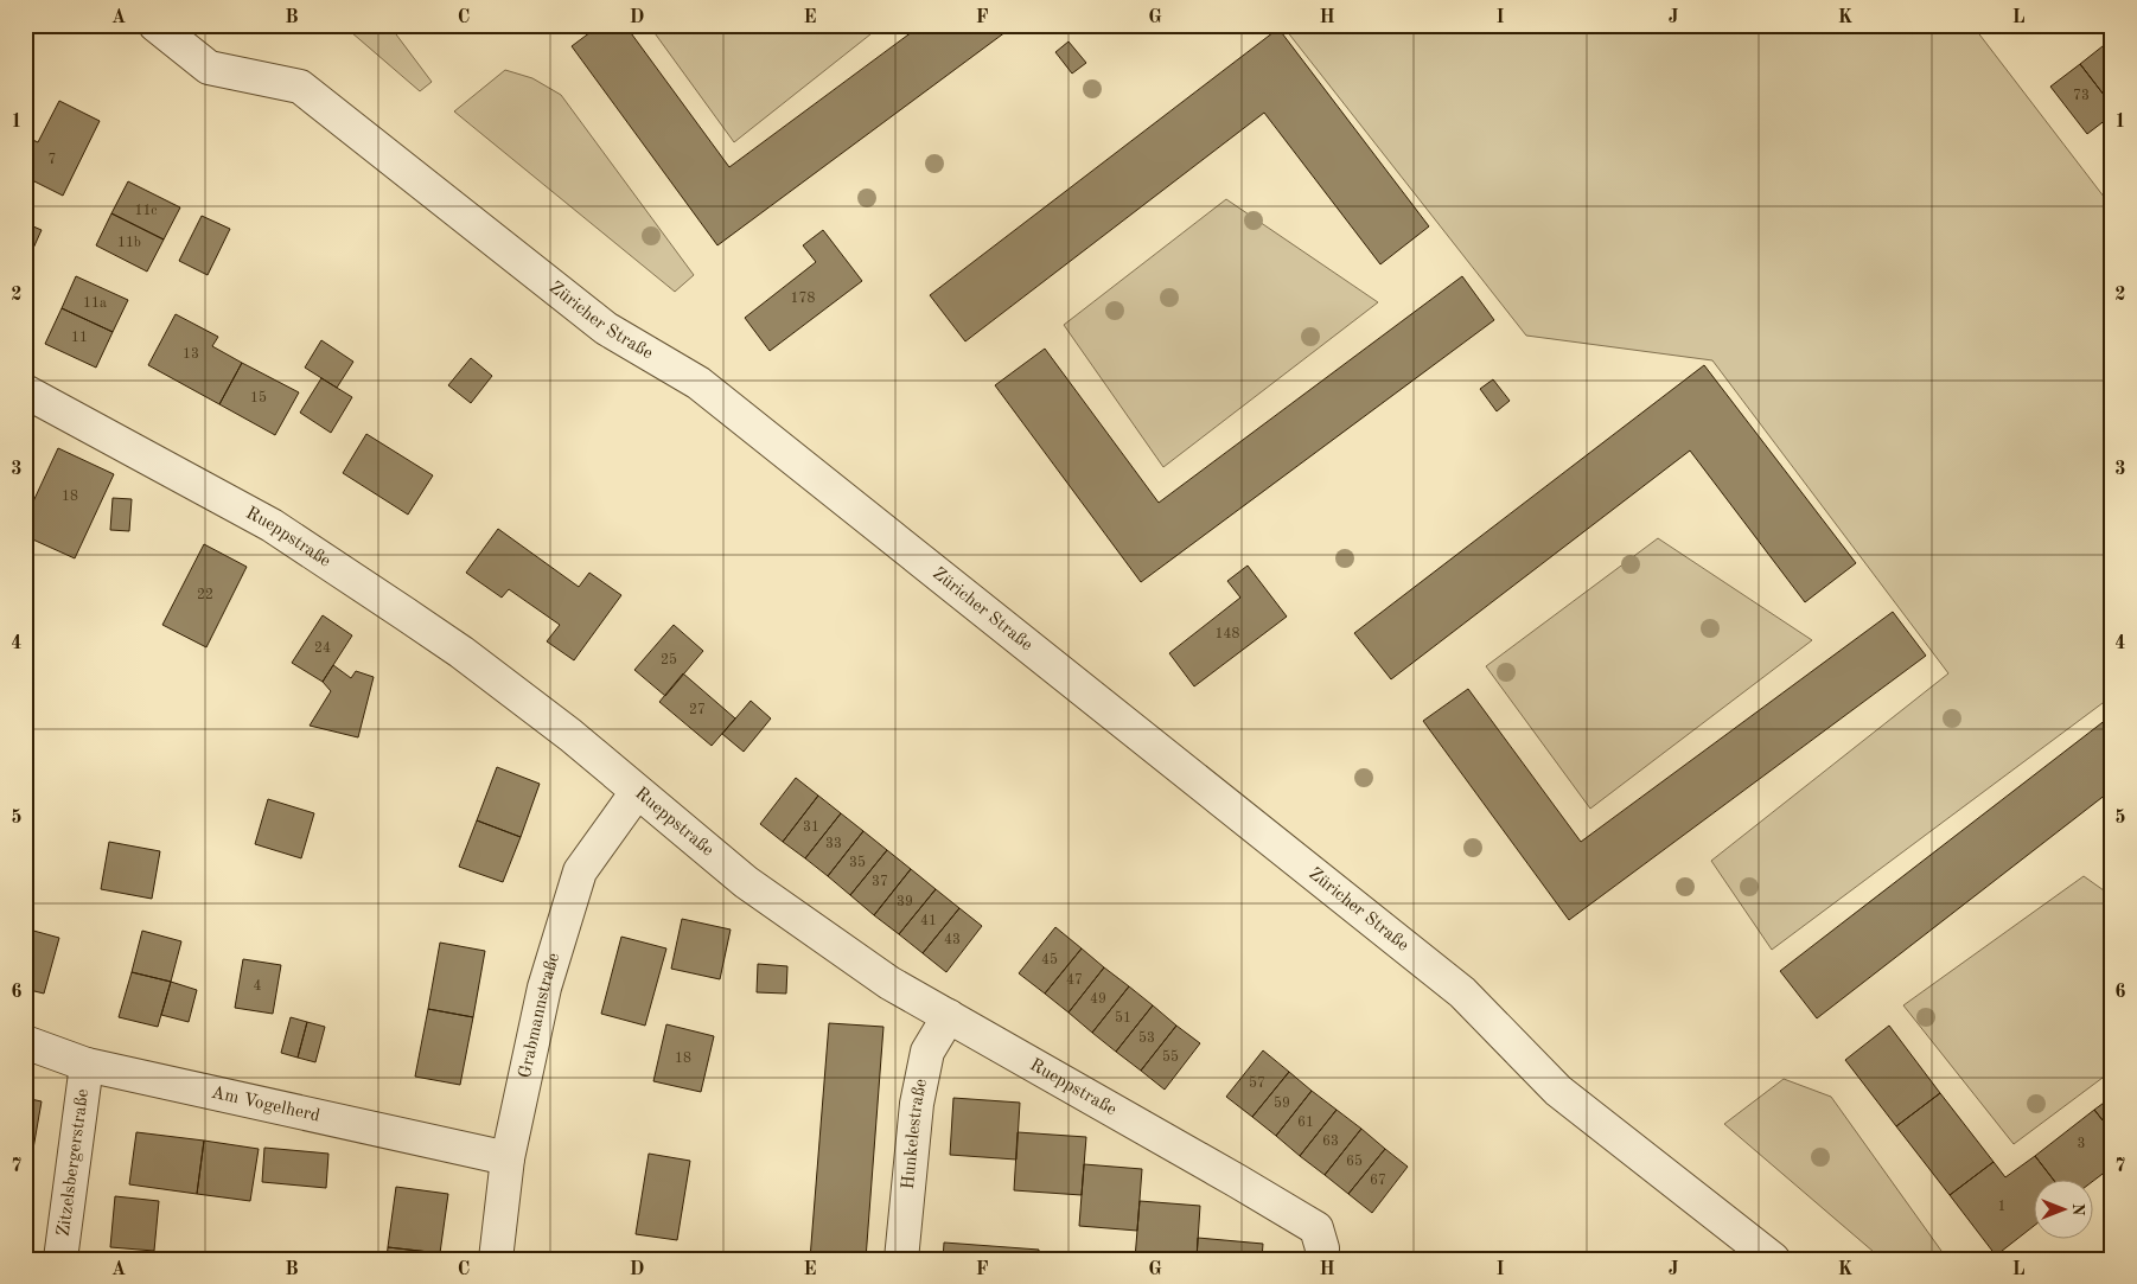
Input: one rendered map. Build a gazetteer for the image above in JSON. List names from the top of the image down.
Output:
{
  "streets": {
    "street": [
      "Züricher Straße",
      "Rueppstraße",
      "Grabmannstraße",
      "Am Vogelherd",
      "Hunkelestraße",
      "Zitzelsbergerstraße"
    ]
  },
  "crossings": [
    ["Rueppstraße", "Grabmannstraße"],
    ["Rueppstraße", "Hunkelestraße"],
    ["Grabmannstraße", "Am Vogelherd"],
    ["Am Vogelherd", "Zitzelsbergerstraße"]
  ],
  "house_numbers": [
    "73",
    "7",
    "11c",
    "11b",
    "178",
    "11a",
    "11",
    "13",
    "15",
    "18",
    "22",
    "148",
    "24",
    "25",
    "27",
    "31",
    "33",
    "35",
    "37",
    "39",
    "41",
    "43",
    "45",
    "47",
    "4",
    "49",
    "51",
    "53",
    "55",
    "18",
    "57",
    "59",
    "61",
    "63",
    "3",
    "65",
    "67",
    "1"
  ],
  "north": "right",
  "grid": {
    "columns": [
      "A",
      "B",
      "C",
      "D",
      "E",
      "F",
      "G",
      "H",
      "I",
      "J",
      "K",
      "L"
    ],
    "rows": [
      "1",
      "2",
      "3",
      "4",
      "5",
      "6",
      "7"
    ]
  }
}
